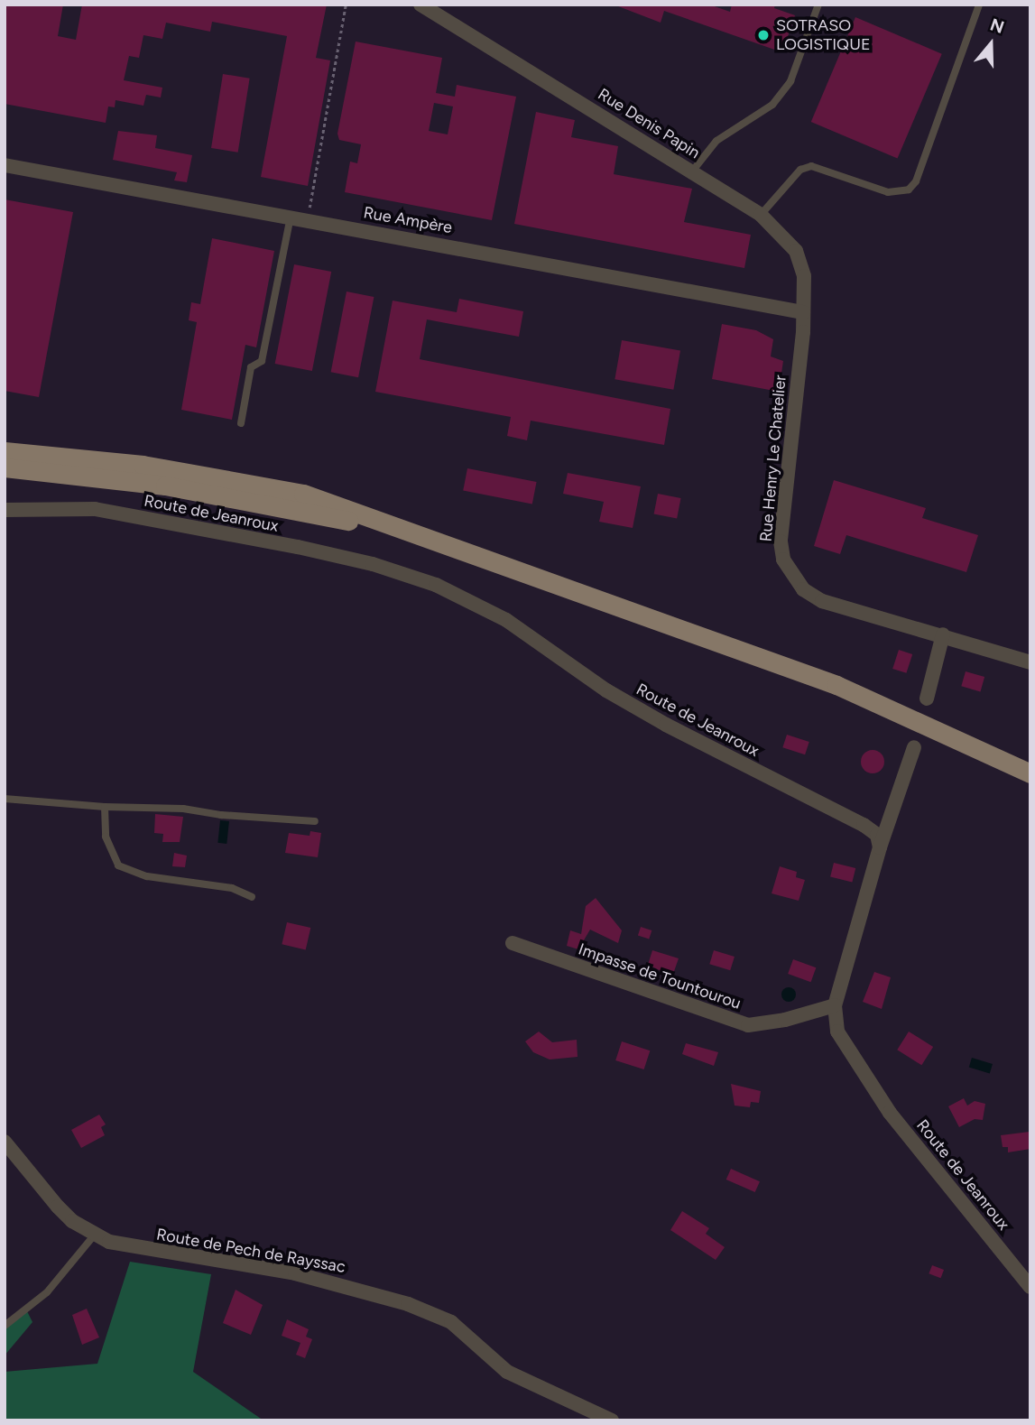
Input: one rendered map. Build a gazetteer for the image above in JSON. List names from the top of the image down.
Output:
{
  "streets": {
    "street": [
      "Rue Denis Papin",
      "Rue Ampère",
      "Rue Henry Le Chatelier",
      "Route de Jeanroux",
      "Impasse de Tountourou",
      "Route de Pech de Rayssac"
    ]
  },
  "crossings": [
    ["Rue Denis Papin", "Rue Ampère"],
    ["Rue Denis Papin", "Rue Henry Le Chatelier"],
    ["Rue Ampère", "Rue Henry Le Chatelier"],
    ["Route de Jeanroux", "Impasse de Tountourou"]
  ],
  "places": ["SOTRASO LOGISTIQUE"],
  "north": "top"
}
